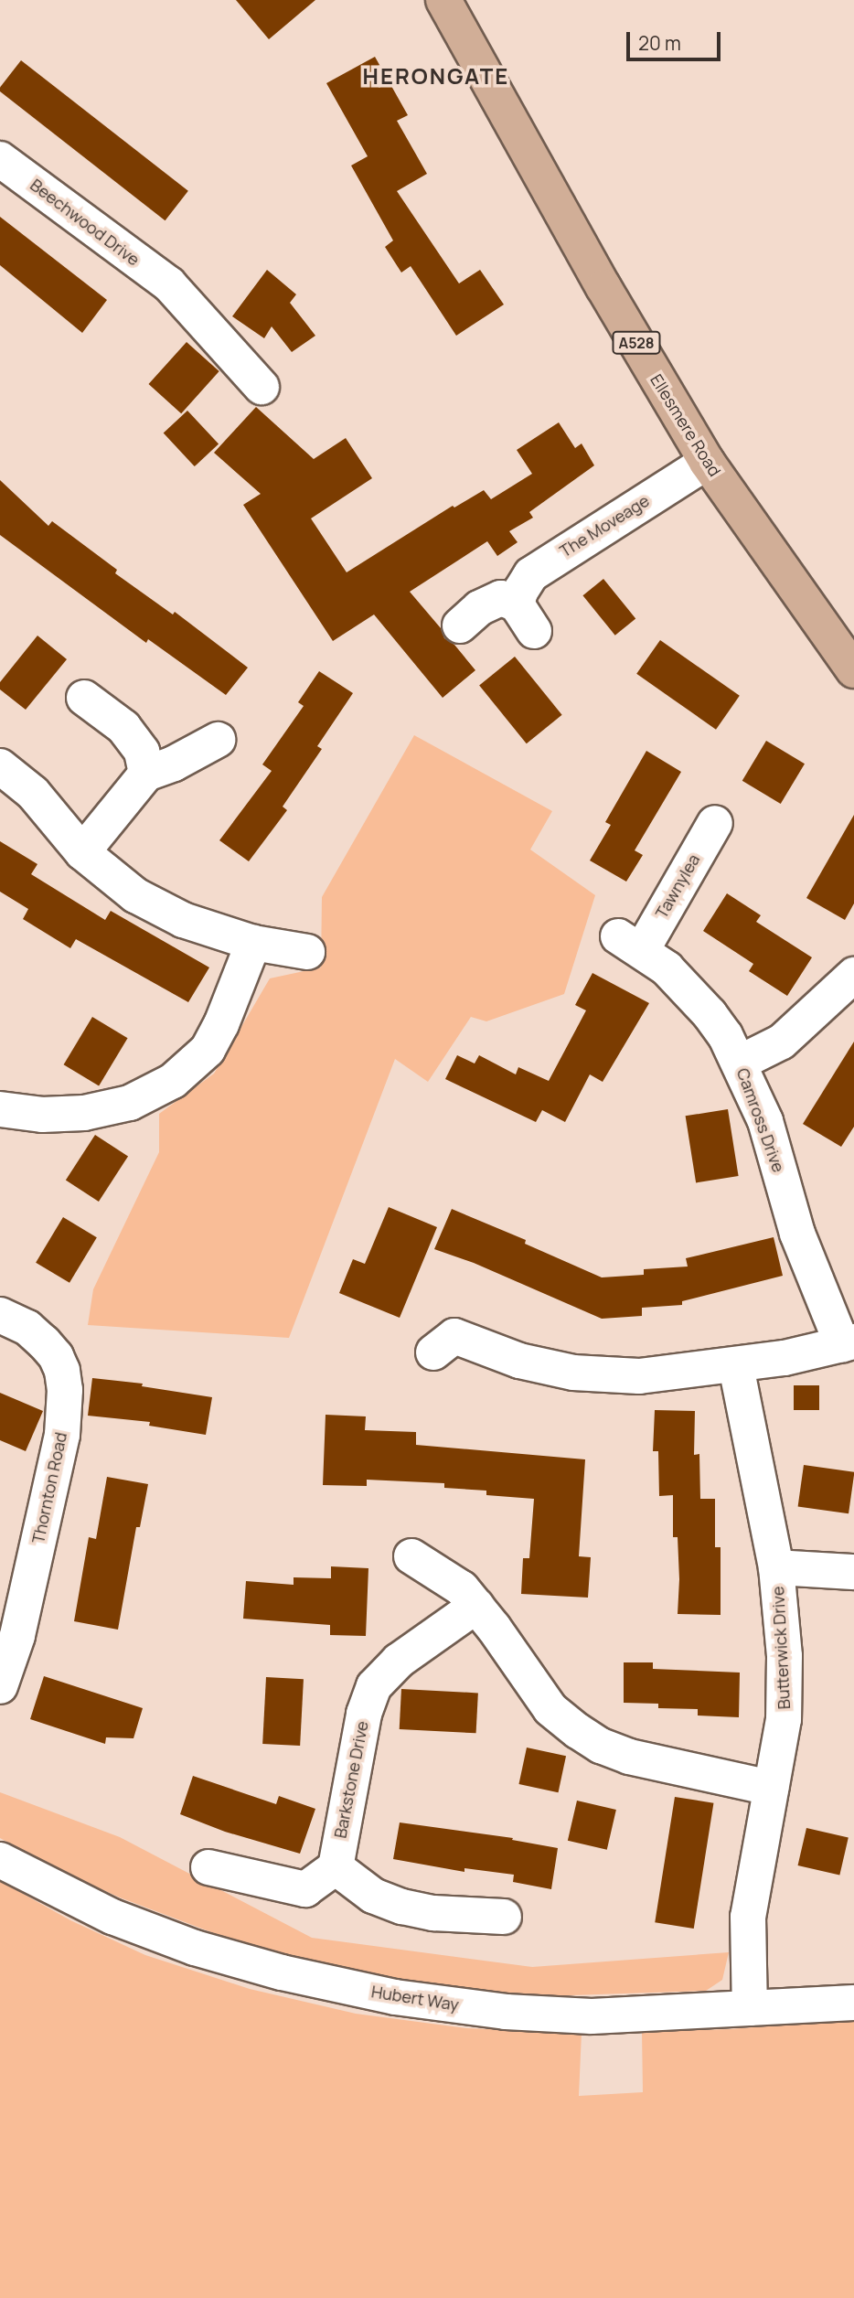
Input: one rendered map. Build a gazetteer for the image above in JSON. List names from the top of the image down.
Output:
{
  "streets": {
    "main road": ["A528", "Ellesmere Road"],
    "street": [
      "Beechwood Drive",
      "The Moveage",
      "Tawnylea",
      "Camross Drive",
      "Thornton Road",
      "Butterwick Drive",
      "Barkstone Drive",
      "Hubert Way"
    ]
  },
  "crossings": [
    ["Ellesmere Road", "The Moveage"],
    ["Tawnylea", "Camross Drive"],
    ["Butterwick Drive", "Hubert Way"]
  ],
  "districts": ["HERONGATE"],
  "scale_bar": "20 m"
}
